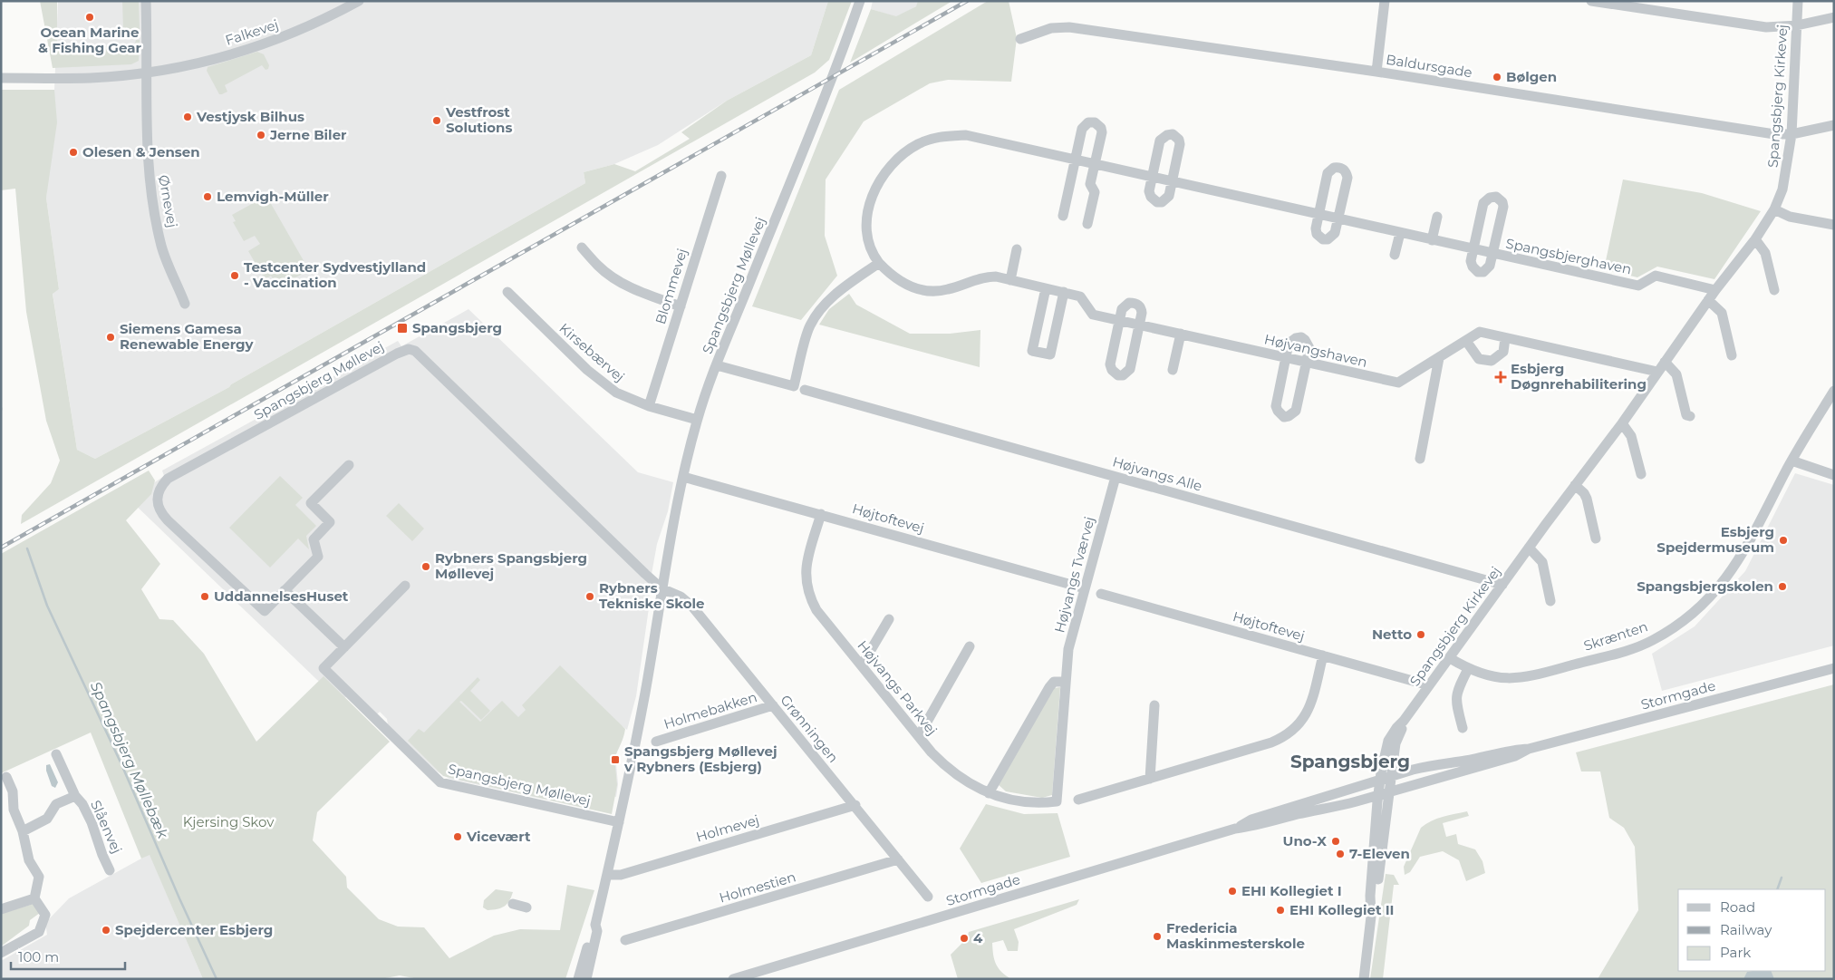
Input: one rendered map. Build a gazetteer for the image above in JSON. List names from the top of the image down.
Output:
{
  "streets": {
    "street": [
      "Falkevej",
      "Baldursgade",
      "Spangsbjerg Kirkevej",
      "Ørnevej",
      "Spangsbjerghaven",
      "Spangsbjerg Møllevej",
      "Blommevej",
      "Højvangshaven",
      "Kirsebærvej",
      "Højvangs Alle",
      "Højtoftevej",
      "Højvangs Tværvej",
      "Skrænten",
      "Højvangs Parkvej",
      "Stormgade",
      "Holmebakken",
      "Grønningen",
      "Slåenvej",
      "Holmevej",
      "Holmestien"
    ]
  },
  "crossings": [
    ["Falkevej", "Ørnevej"],
    ["Baldursgade", "Spangsbjerg Kirkevej"],
    ["Spangsbjerg Kirkevej", "Spangsbjerghaven"],
    ["Spangsbjerg Kirkevej", "Højvangshaven"],
    ["Spangsbjerg Kirkevej", "Højvangs Alle"],
    ["Spangsbjerg Kirkevej", "Højtoftevej"],
    ["Spangsbjerg Kirkevej", "Skrænten"],
    ["Spangsbjerg Kirkevej", "Stormgade"],
    ["Spangsbjerghaven", "Højvangshaven"],
    ["Spangsbjerg Møllevej", "Kirsebærvej"],
    ["Spangsbjerg Møllevej", "Højtoftevej"],
    ["Spangsbjerg Møllevej", "Grønningen"],
    ["Spangsbjerg Møllevej", "Holmevej"],
    ["Blommevej", "Kirsebærvej"],
    ["Højvangs Alle", "Højvangs Tværvej"],
    ["Højtoftevej", "Højvangs Tværvej"],
    ["Højtoftevej", "Højvangs Parkvej"],
    ["Højvangs Tværvej", "Højvangs Parkvej"],
    ["Holmebakken", "Grønningen"],
    ["Grønningen", "Holmevej"],
    ["Grønningen", "Holmestien"]
  ],
  "districts": ["Spangsbjerg"],
  "water": ["Spangsbjerg Møllebæk"],
  "parks": ["Kjersing Skov"],
  "places": {
    "other": [
      "Ocean Marine & Fishing Gear",
      "Bølgen",
      "Vestjysk Bilhus",
      "Vestfrost Solutions",
      "Jerne Biler",
      "Olesen & Jensen",
      "Lemvigh-Müller",
      "Testcenter Sydvestjylland - Vaccination",
      "Siemens Gamesa Renewable Energy",
      "Esbjerg Spejdermuseum",
      "Rybners Spangsbjerg Møllevej",
      "Spangsbjergskolen",
      "UddannelsesHuset",
      "Rybners Tekniske Skole",
      "Netto",
      "Vicevært",
      "Uno-X",
      "7-Eleven",
      "EHI Kollegiet I",
      "EHI Kollegiet II",
      "Spejdercenter Esbjerg",
      "Fredericia Maskinmesterskole",
      "4"
    ],
    "transit": ["Spangsbjerg", "Spangsbjerg Møllevej v Rybners (Esbjerg)"],
    "health": ["Esbjerg Døgnrehabilitering"]
  },
  "legend": ["Road", "Railway", "Park"],
  "scale_bar": "100 m"
}
